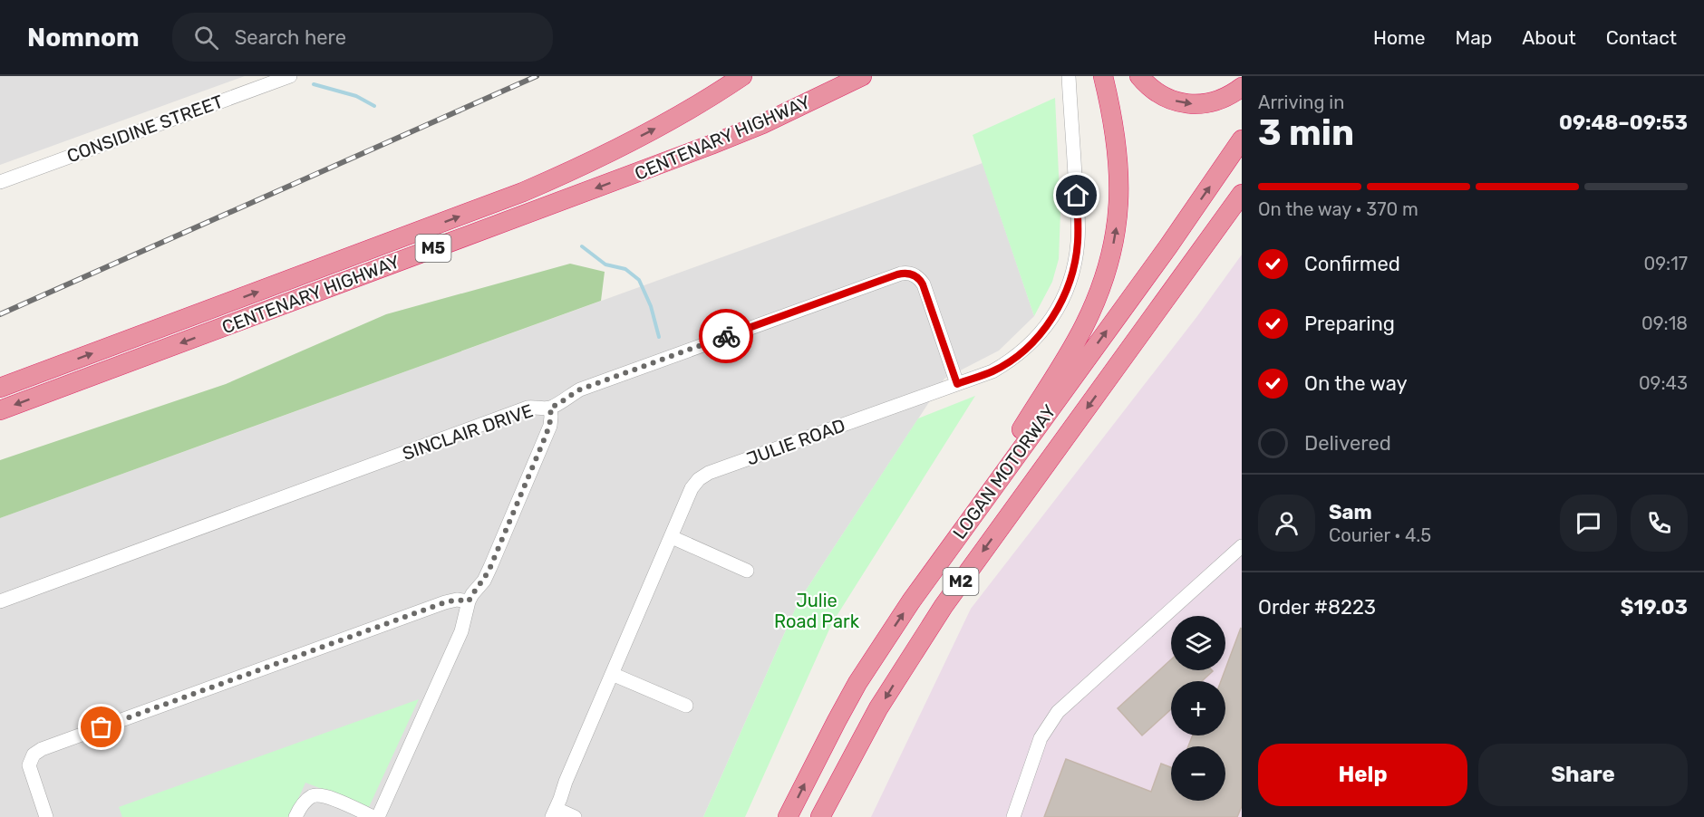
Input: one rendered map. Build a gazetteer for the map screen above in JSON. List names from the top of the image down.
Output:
{
  "streets": {
    "highway": [
      "CENTENARY HIGHWAY",
      "M5",
      "LOGAN MOTORWAY",
      "M2"
    ],
    "street": ["CONSIDINE STREET", "SINCLAIR DRIVE", "JULIE ROAD"]
  },
  "crossings": [
    ["SINCLAIR DRIVE", "JULIE ROAD"]
  ],
  "parks": ["Julie Road Park"],
  "page": {
    "header": "Nomnom",
    "search": "Search here",
    "nav": [
      "Home",
      "Map",
      "About",
      "Contact"
    ],
    "heading": ["3 min", "Arriving in", "09:48–09:53"],
    "panel": [
      "Sam",
      "Courier · 4.5",
      "Order #8223",
      "$19.03"
    ],
    "bar": "On the way · 370 m",
    "list": [
      ["Confirmed", "09:17"],
      ["Preparing", "09:18"],
      ["On the way", "09:43"],
      "Delivered"
    ],
    "map_buttons": ["+", "−"],
    "buttons": ["Help", "Share"]
  }
}
